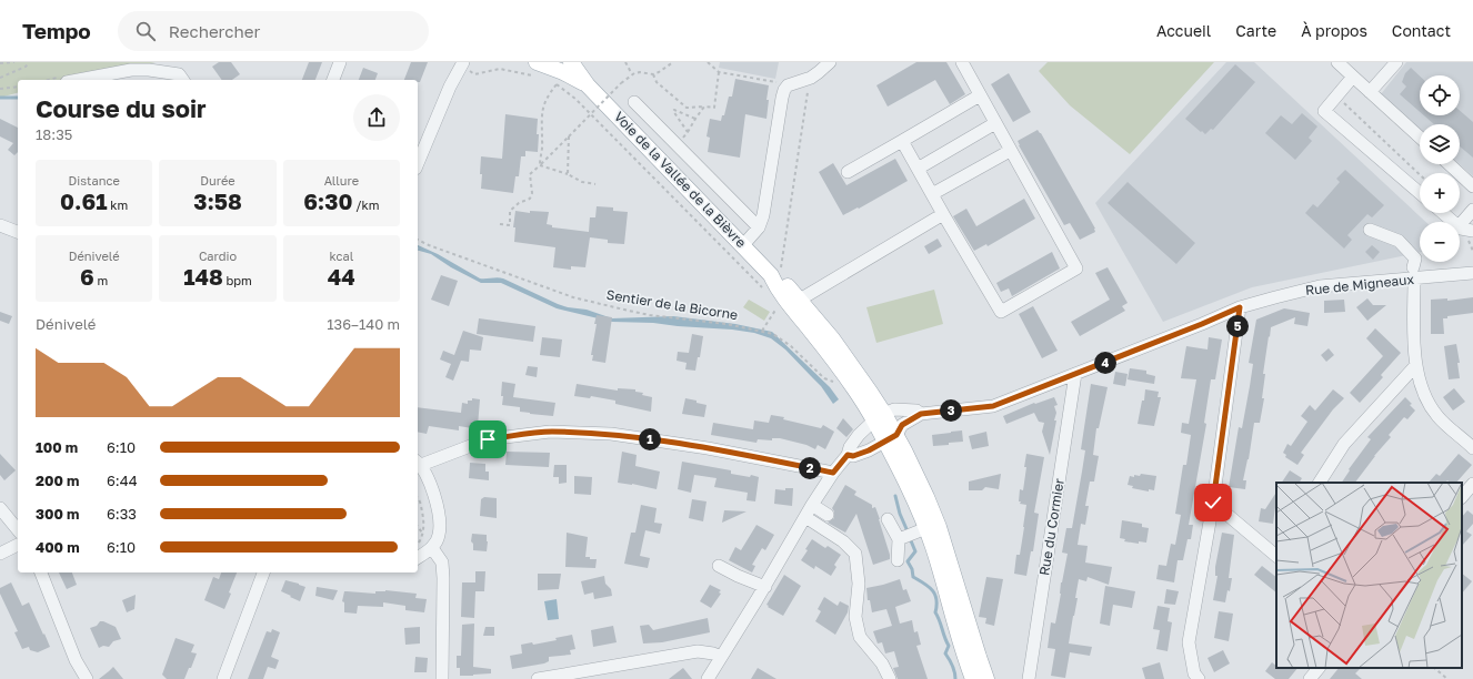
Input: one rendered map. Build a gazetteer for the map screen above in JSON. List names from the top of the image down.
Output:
{
  "streets": {
    "main road": ["Voie de la Vallée de la Bièvre"],
    "street": ["Rue de Migneaux", "Rue du Cormier"],
    "path": ["Sentier de la Bicorne"]
  },
  "crossings": [
    ["Voie de la Vallée de la Bièvre", "Rue de Migneaux"],
    ["Rue de Migneaux", "Rue du Cormier"]
  ],
  "page": {
    "header": "Tempo",
    "search": "Rechercher",
    "nav": [
      "Accueil",
      "Carte",
      "À propos",
      "Contact"
    ],
    "map_buttons": ["+", "−"],
    "heading": ["Course du soir", "18:35"],
    "stats": [
      ["Distance", "0.61 km"],
      ["Durée", "3:58"],
      ["Allure", "6:30 /km"],
      ["Dénivelé", "6 m"],
      ["Cardio", "148 bpm"],
      ["kcal", "44"]
    ],
    "chart": ["Dénivelé", "136–140 m"],
    "pins": [
      "5",
      "4",
      "3",
      "1",
      "2"
    ],
    "list": [
      {
        "name": "100 m",
        "note": "6:10"
      },
      {
        "name": "200 m",
        "note": "6:44"
      },
      {
        "name": "300 m",
        "note": "6:33"
      },
      {
        "name": "400 m",
        "note": "6:10"
      }
    ]
  }
}
